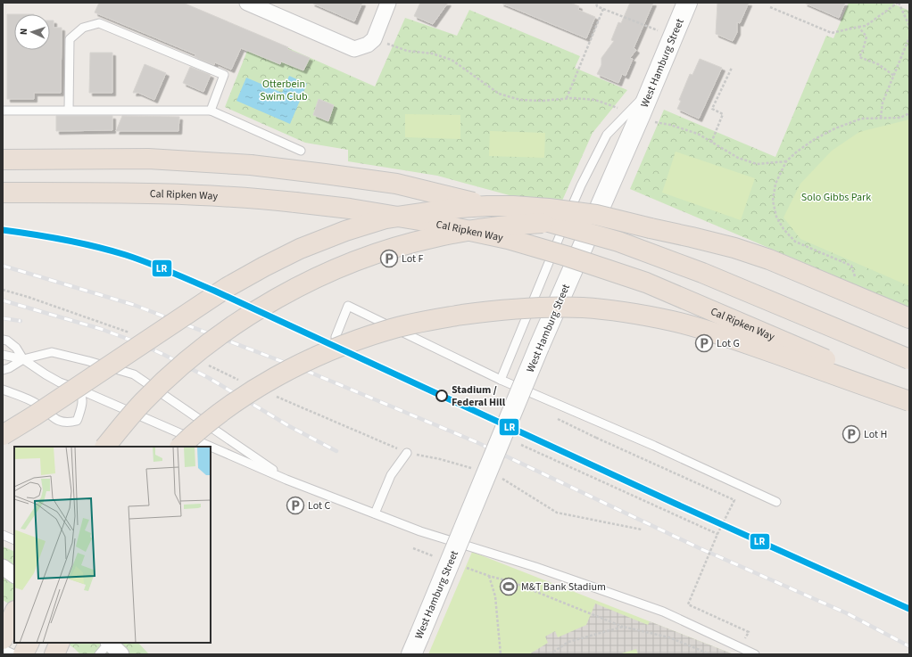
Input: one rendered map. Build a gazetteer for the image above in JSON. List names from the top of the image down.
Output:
{
  "streets": {
    "highway": ["Cal Ripken Way"],
    "street": ["West Hamburg Street"]
  },
  "parks": ["Otterbein Swim Club", "Solo Gibbs Park"],
  "places": {
    "parking": [
      "Lot F",
      "Lot G",
      "Lot H",
      "Lot C"
    ],
    "other": ["Stadium / Federal Hill"],
    "sports": ["M&T Bank Stadium"]
  },
  "lines": ["transit line LR"],
  "north": "left"
}
